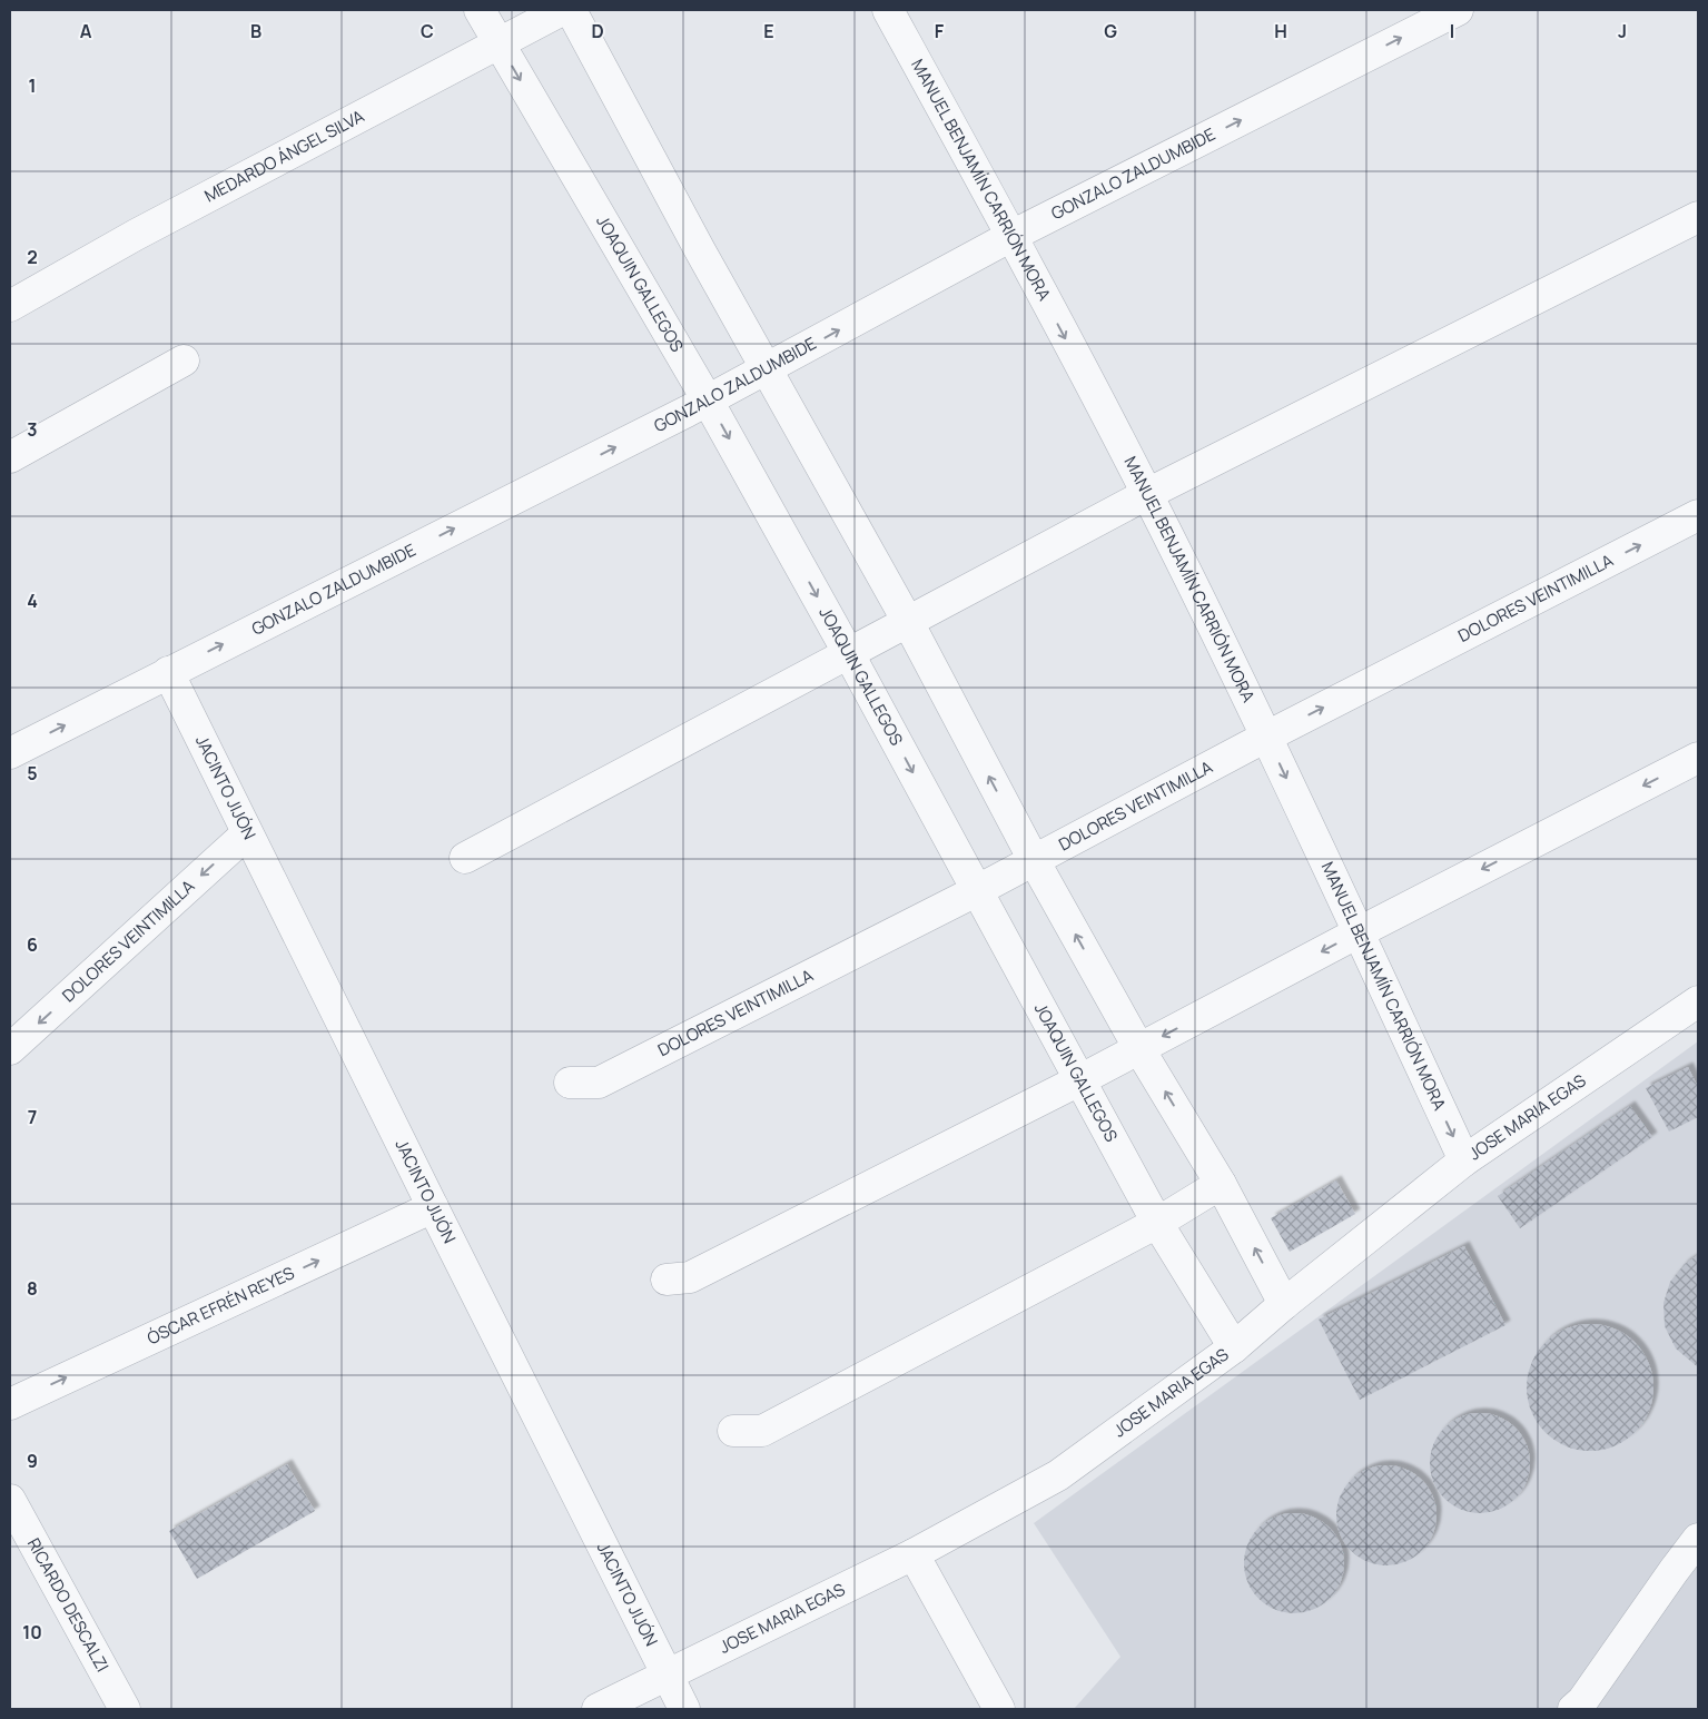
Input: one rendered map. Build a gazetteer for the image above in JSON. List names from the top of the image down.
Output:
{
  "streets": {
    "street": [
      "MEDARDO ÁNGEL SILVA",
      "GONZALO ZALDUMBIDE",
      "MANUEL BENJAMÍN CARRIÓN MORA",
      "JOAQUIN GALLEGOS",
      "DOLORES VEINTIMILLA",
      "JACINTO JIJÓN",
      "JOSE MARIA EGAS",
      "ÓSCAR EFRÉN REYES",
      "RICARDO DESCALZI"
    ]
  },
  "crossings": [
    ["MEDARDO ÁNGEL SILVA", "JOAQUIN GALLEGOS"],
    ["GONZALO ZALDUMBIDE", "MANUEL BENJAMÍN CARRIÓN MORA"],
    ["GONZALO ZALDUMBIDE", "JOAQUIN GALLEGOS"],
    ["GONZALO ZALDUMBIDE", "JACINTO JIJÓN"],
    ["MANUEL BENJAMÍN CARRIÓN MORA", "DOLORES VEINTIMILLA"],
    ["MANUEL BENJAMÍN CARRIÓN MORA", "JOSE MARIA EGAS"],
    ["JOAQUIN GALLEGOS", "DOLORES VEINTIMILLA"],
    ["JOAQUIN GALLEGOS", "JOSE MARIA EGAS"],
    ["DOLORES VEINTIMILLA", "JACINTO JIJÓN"],
    ["JACINTO JIJÓN", "JOSE MARIA EGAS"],
    ["JACINTO JIJÓN", "ÓSCAR EFRÉN REYES"]
  ],
  "one_way": ["GONZALO ZALDUMBIDE", "ÓSCAR EFRÉN REYES"],
  "grid": {
    "columns": [
      "A",
      "B",
      "C",
      "D",
      "E",
      "F",
      "G",
      "H",
      "I",
      "J"
    ],
    "rows": [
      "1",
      "2",
      "3",
      "4",
      "5",
      "6",
      "7",
      "8",
      "9",
      "10"
    ]
  }
}
